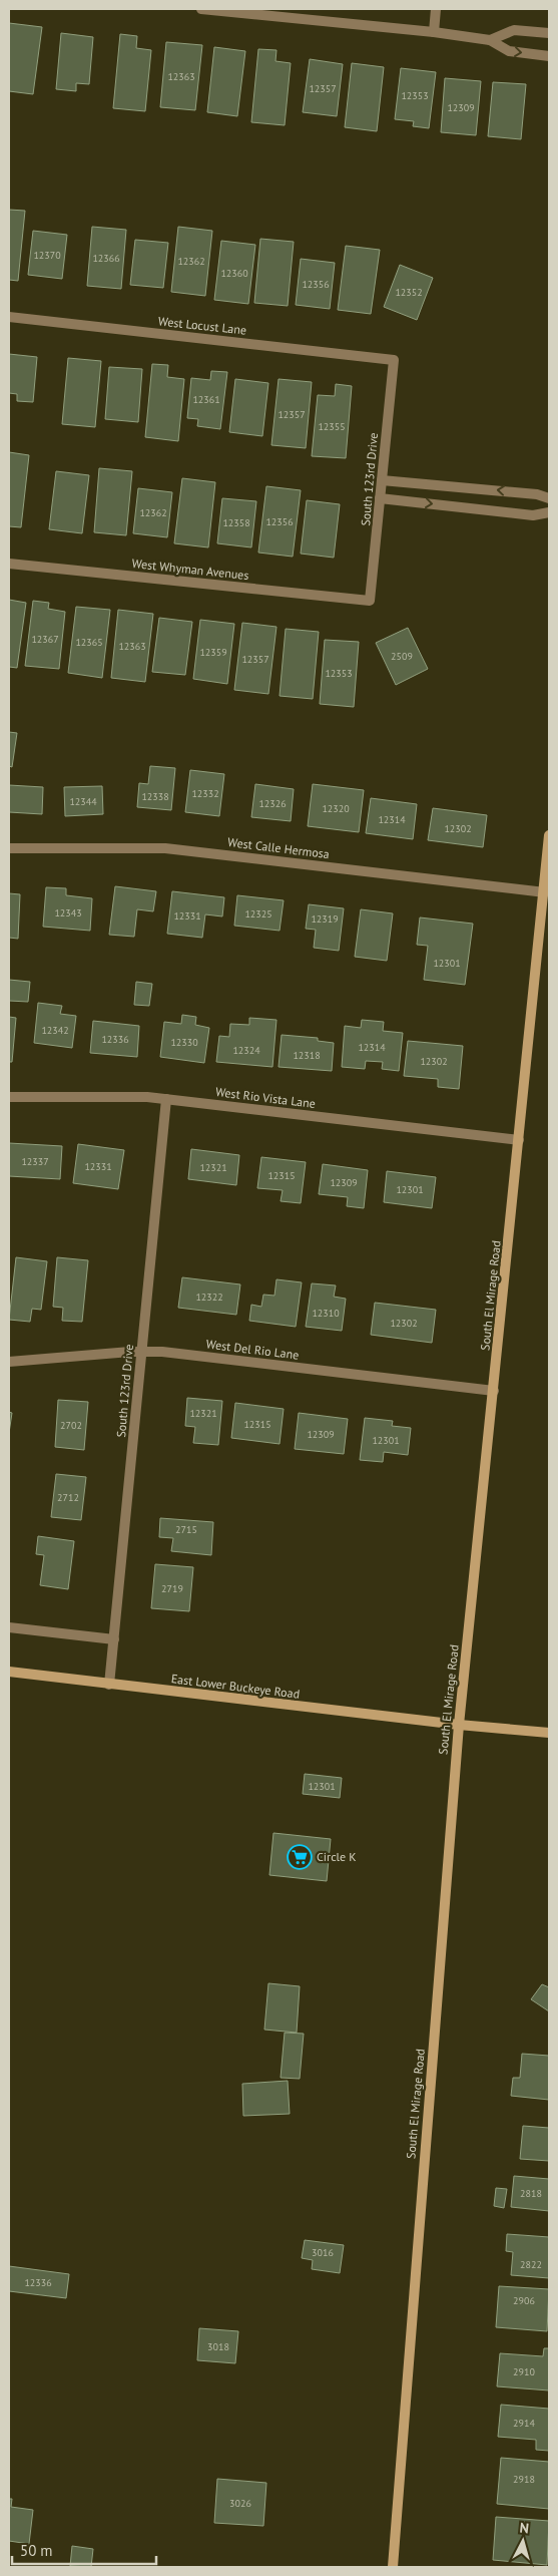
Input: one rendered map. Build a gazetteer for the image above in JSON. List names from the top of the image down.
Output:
{
  "streets": {
    "main road": ["South El Mirage Road", "East Lower Buckeye Road"],
    "street": [
      "West Locust Lane",
      "South 123rd Drive",
      "West Whyman Avenues",
      "West Calle Hermosa",
      "West Rio Vista Lane",
      "West Del Rio Lane"
    ]
  },
  "crossings": [
    ["West Locust Lane", "South 123rd Drive"],
    ["South 123rd Drive", "West Whyman Avenues"],
    ["South 123rd Drive", "West Rio Vista Lane"],
    ["South 123rd Drive", "West Del Rio Lane"],
    ["South 123rd Drive", "East Lower Buckeye Road"],
    ["West Calle Hermosa", "South El Mirage Road"],
    ["West Rio Vista Lane", "South El Mirage Road"],
    ["South El Mirage Road", "West Del Rio Lane"],
    ["South El Mirage Road", "East Lower Buckeye Road"]
  ],
  "places": {
    "supermarket": ["Circle K"]
  },
  "house_numbers": [
    "12363",
    "12357",
    "12353",
    "12309",
    "12370",
    "12366",
    "12362",
    "12360",
    "12356",
    "12352",
    "12361",
    "12357",
    "12355",
    "12362",
    "12356",
    "12358",
    "12367",
    "12365",
    "12363",
    "12359",
    "2509",
    "12357",
    "12353",
    "12332",
    "12338",
    "12344",
    "12326",
    "12320",
    "12314",
    "12302",
    "12343",
    "12325",
    "12331",
    "12319",
    "12301",
    "12342",
    "12336",
    "12330",
    "12314",
    "12324",
    "12318",
    "12302",
    "12337",
    "12331",
    "12321",
    "12315",
    "12309",
    "12301",
    "12322",
    "12310",
    "12302",
    "12321",
    "12315",
    "2702",
    "12309",
    "12301",
    "2712",
    "2715",
    "2719",
    "12301",
    "2818",
    "3016",
    "2822",
    "12336",
    "2906",
    "3018",
    "2910",
    "2914",
    "2918",
    "3026"
  ],
  "scale_bar": "50 m",
  "north": "top"
}
